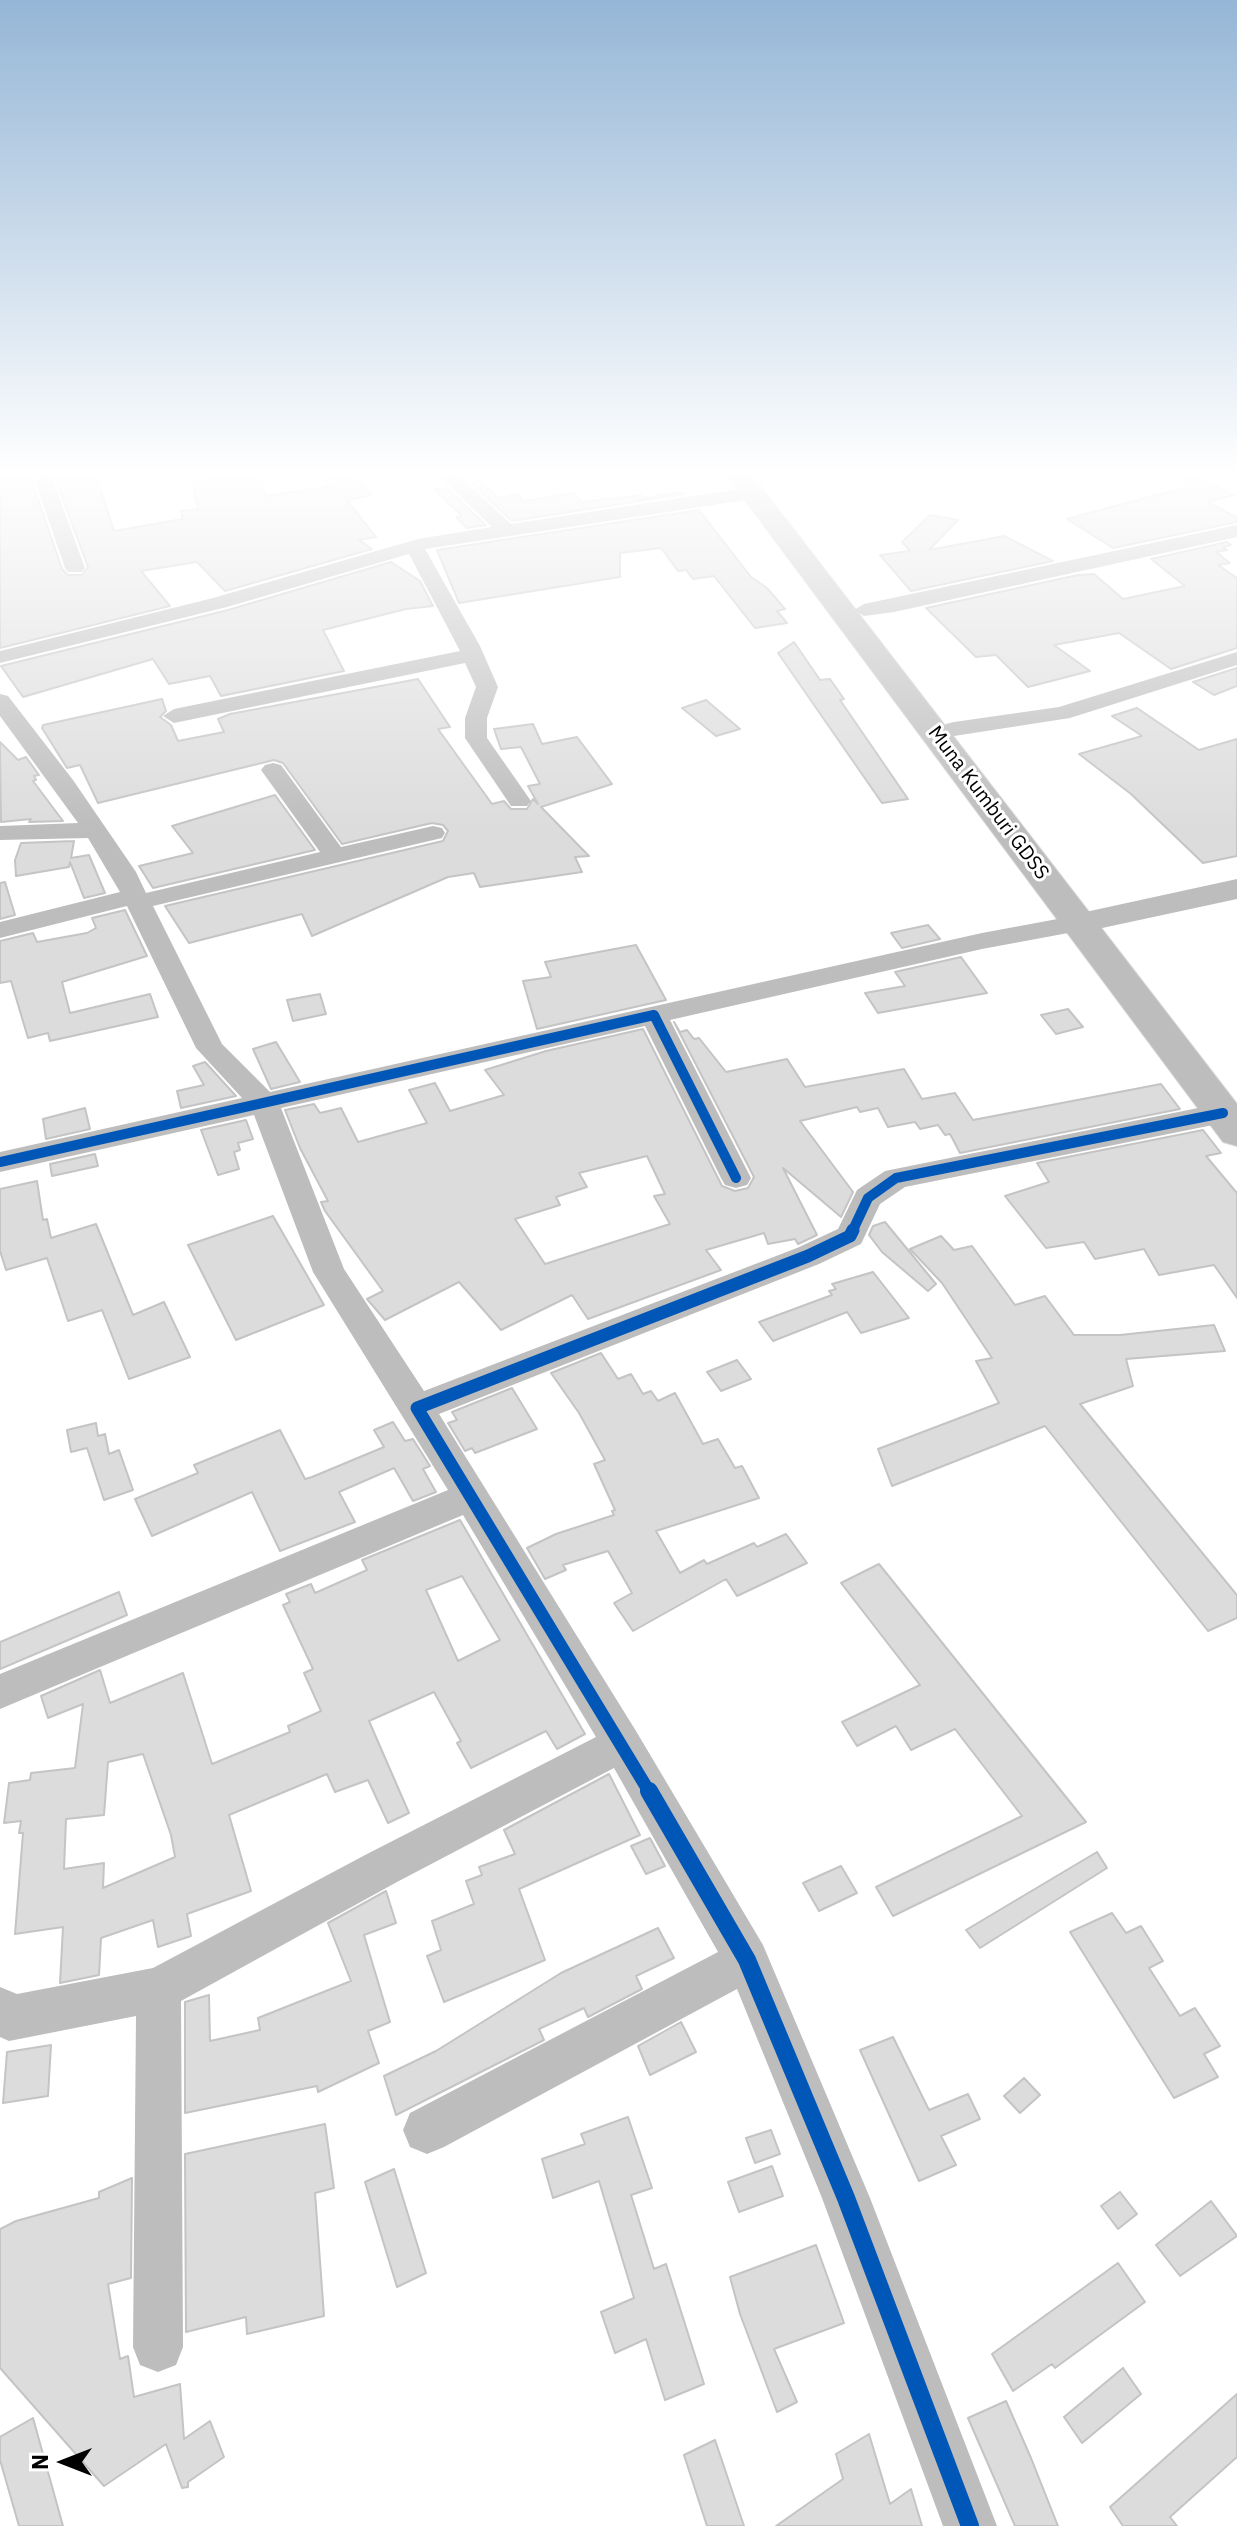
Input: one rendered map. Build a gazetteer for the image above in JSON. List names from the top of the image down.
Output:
{
  "streets": {
    "highway": ["Muna Kumburi GDSS"]
  },
  "north": "left"
}
